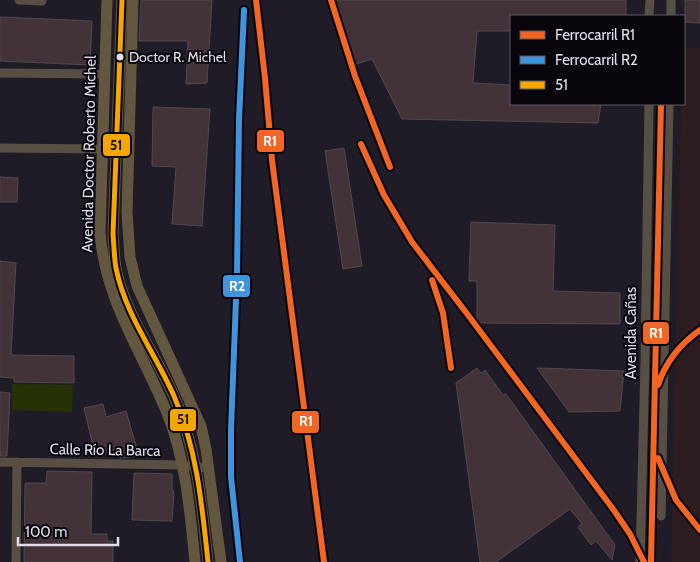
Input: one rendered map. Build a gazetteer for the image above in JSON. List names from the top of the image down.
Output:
{
  "streets": {
    "main road": ["Avenida Doctor Roberto Michel"],
    "street": ["Avenida Cañas", "Calle Río La Barca"]
  },
  "crossings": [
    ["Avenida Doctor Roberto Michel", "Calle Río La Barca"]
  ],
  "places": ["Doctor R. Michel"],
  "lines": ["rail line R1", "transit line 51", "rail line R2"],
  "legend": ["Ferrocarril R1", "Ferrocarril R2", "51"],
  "scale_bar": "100 m"
}
